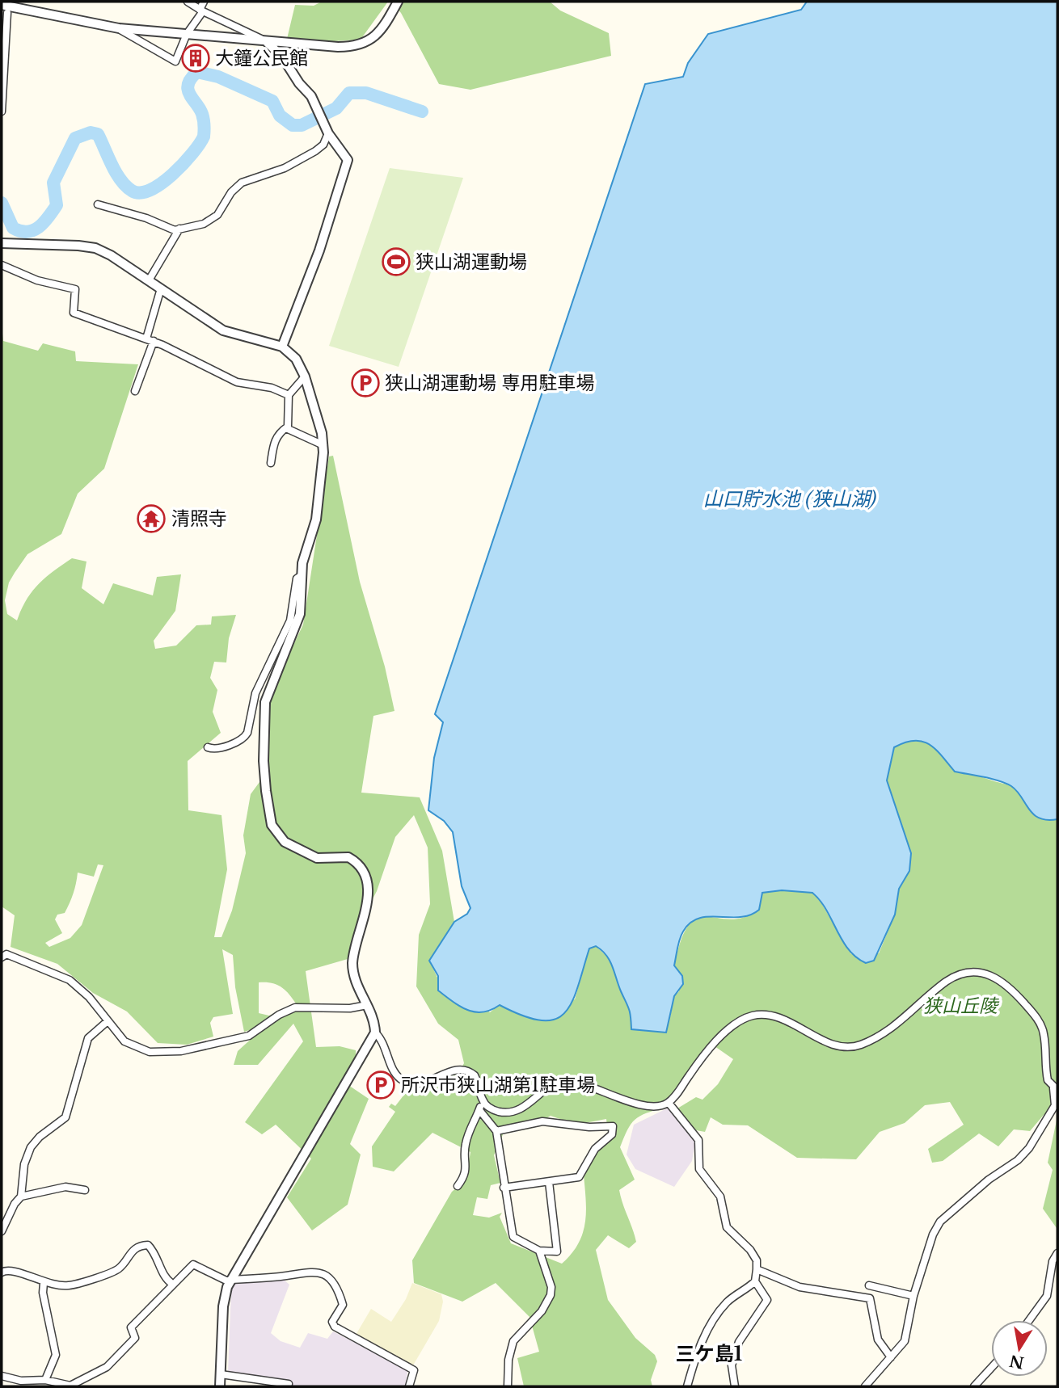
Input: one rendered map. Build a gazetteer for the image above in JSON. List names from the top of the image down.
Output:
{
  "districts": ["三ケ島1"],
  "water": ["山口貯水池 (狭山湖)"],
  "parks": ["狭山丘陵"],
  "places": {
    "building": ["大鐘公民館"],
    "sports": ["狭山湖運動場"],
    "parking": ["狭山湖運動場 専用駐車場", "所沢市狭山湖第1駐車場"],
    "temple": ["清照寺"]
  },
  "north": "bottom"
}
